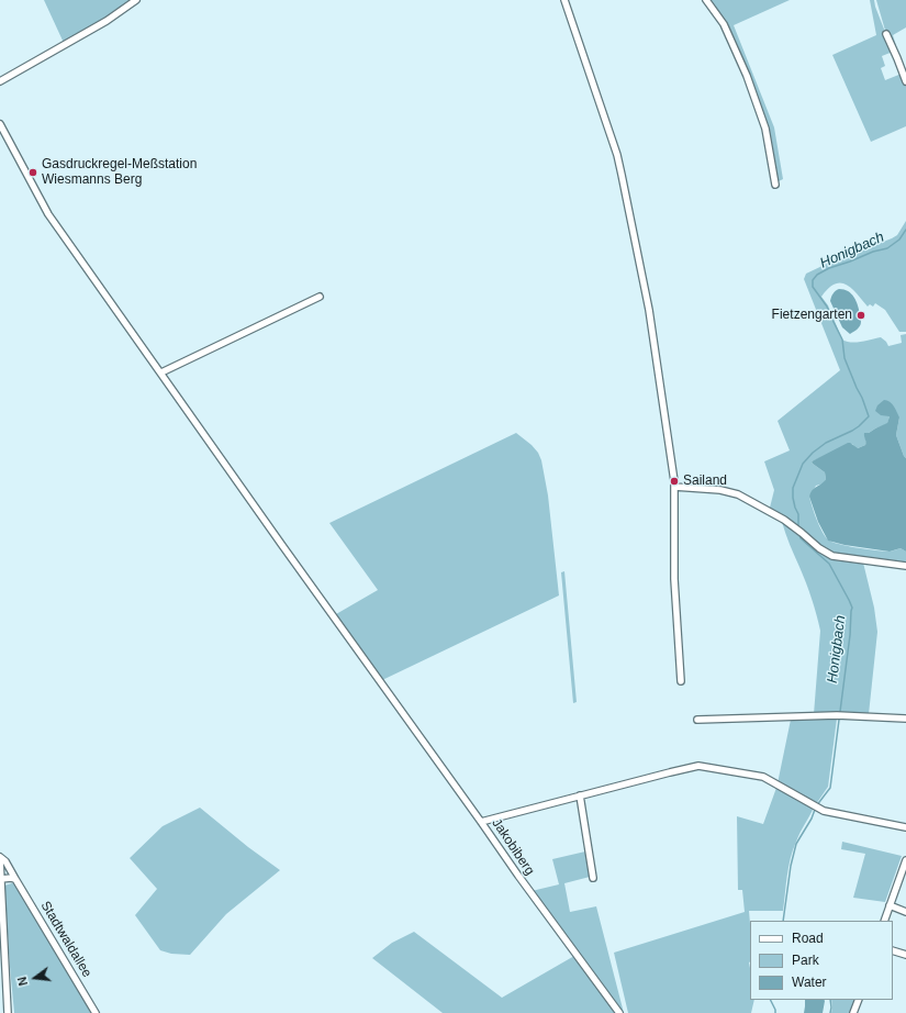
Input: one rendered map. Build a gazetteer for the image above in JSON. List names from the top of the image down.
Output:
{
  "streets": {
    "street": ["Jakobiberg", "Stadtwaldallee"]
  },
  "water": ["Honigbach"],
  "places": ["Gasdruckregel-Meßstation Wiesmanns Berg", "Fietzengarten", "Sailand"],
  "legend": ["Road", "Park", "Water"],
  "north": "left"
}
